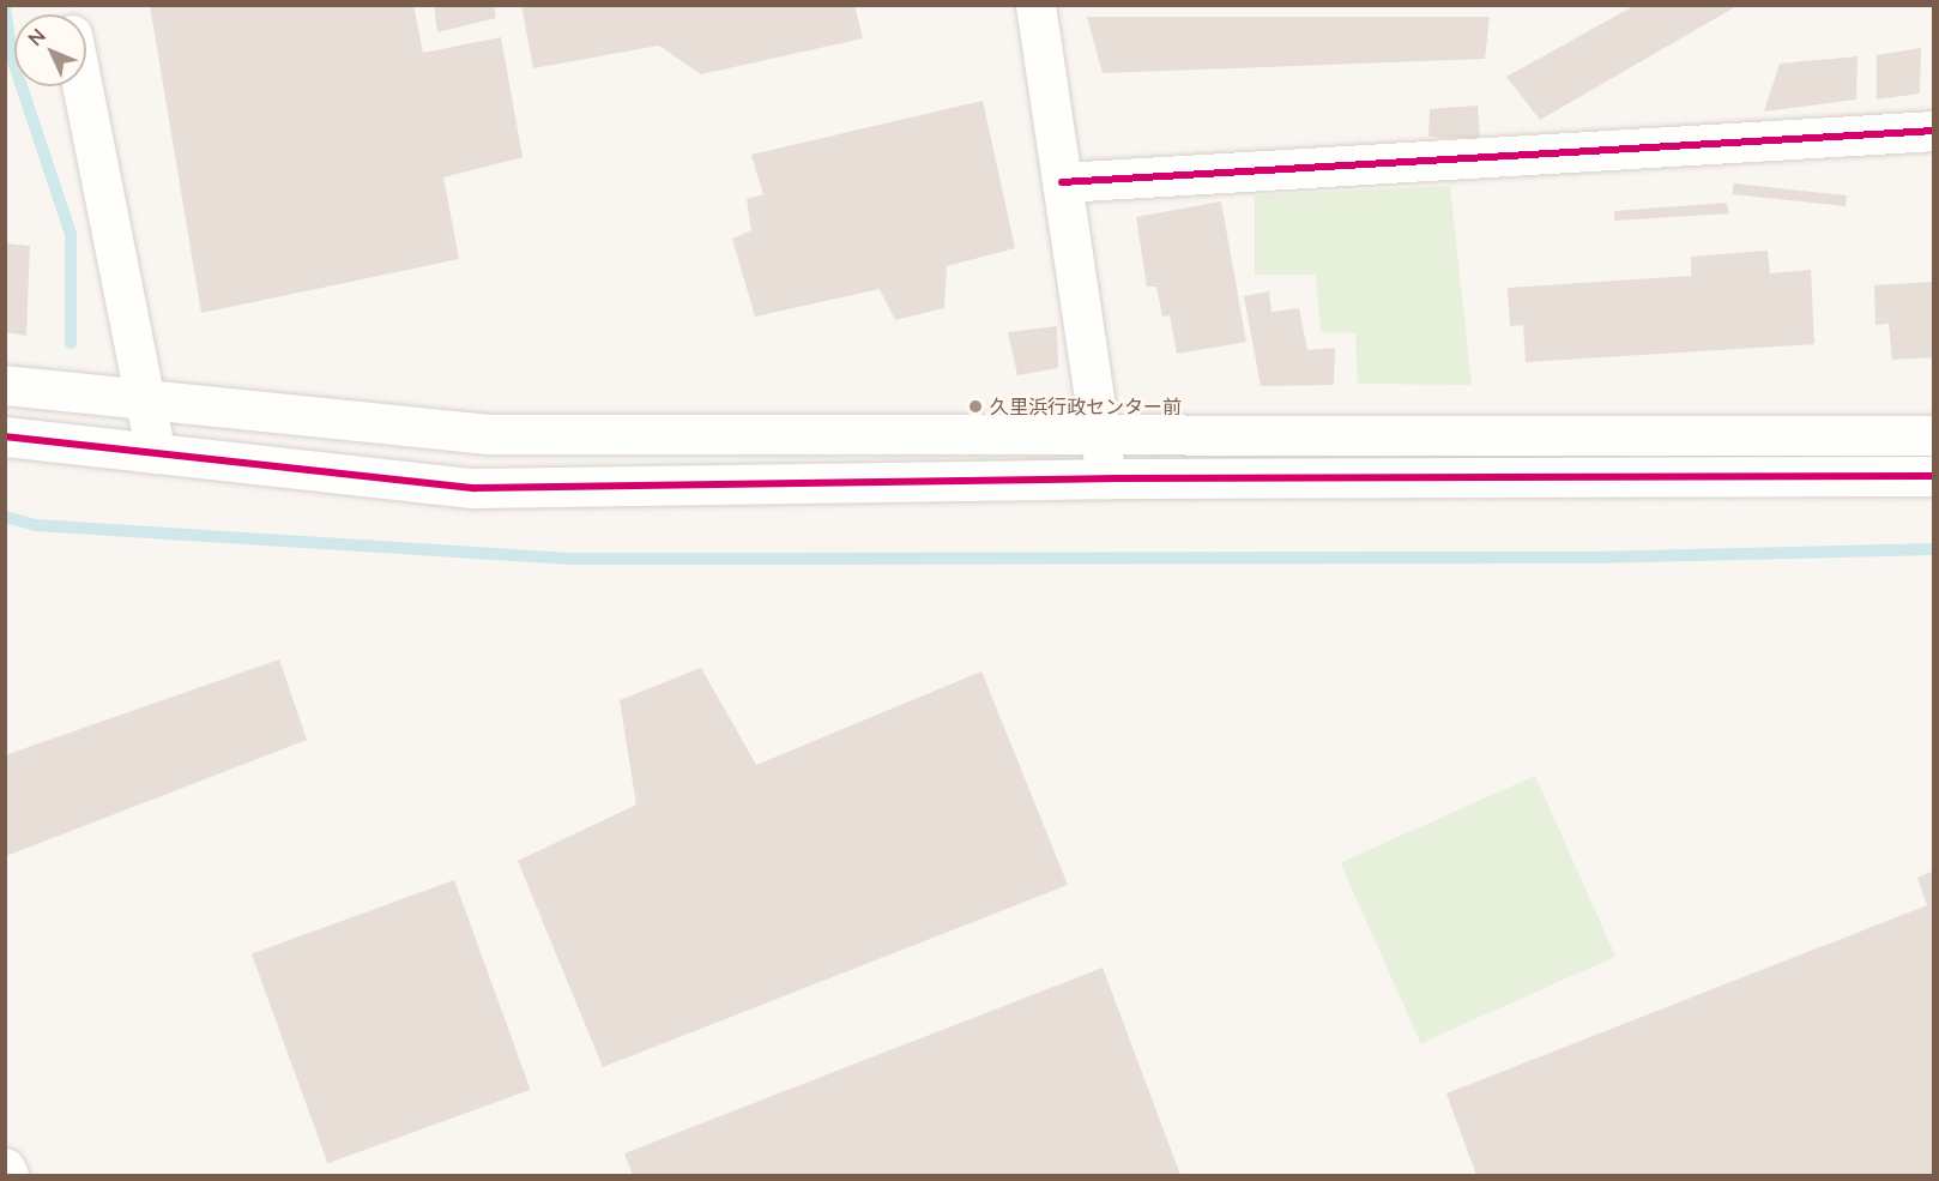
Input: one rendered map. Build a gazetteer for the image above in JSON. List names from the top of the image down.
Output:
{
  "places": ["久里浜行政センター前"],
  "north": "top left"
}
